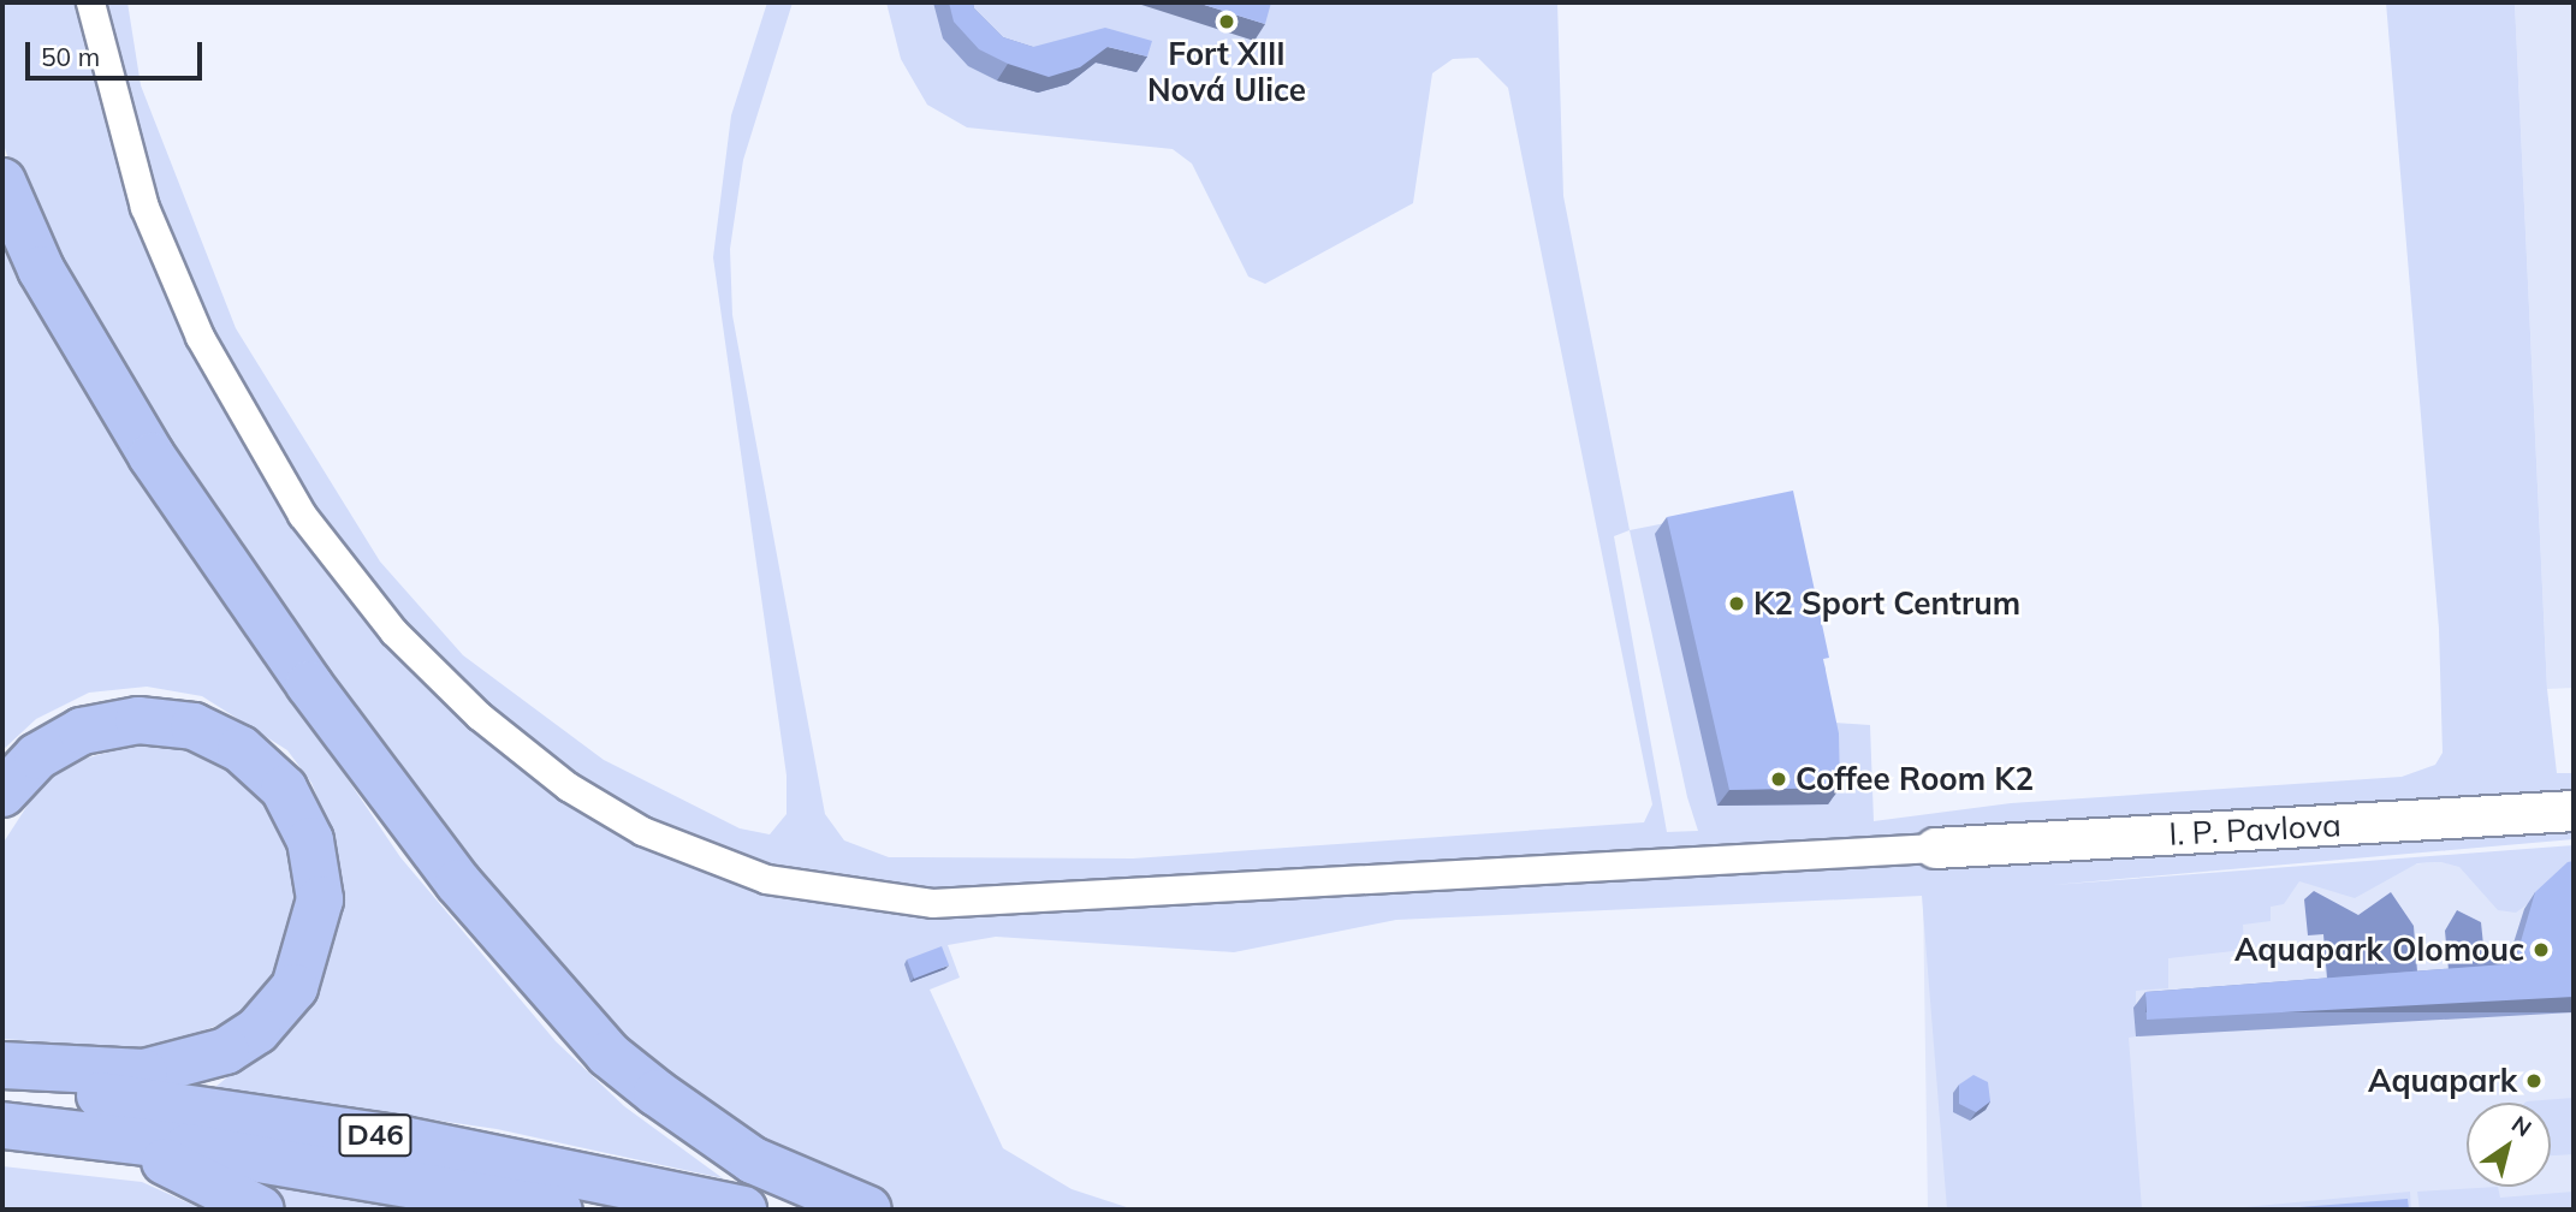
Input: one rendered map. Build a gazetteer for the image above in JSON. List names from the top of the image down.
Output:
{
  "streets": {
    "highway": ["D46"],
    "street": ["I. P. Pavlova"]
  },
  "places": [
    "Fort XIII Nová Ulice",
    "K2 Sport Centrum",
    "Coffee Room K2",
    "Aquapark Olomouc",
    "Aquapark"
  ],
  "scale_bar": "50 m",
  "north": "top right"
}
